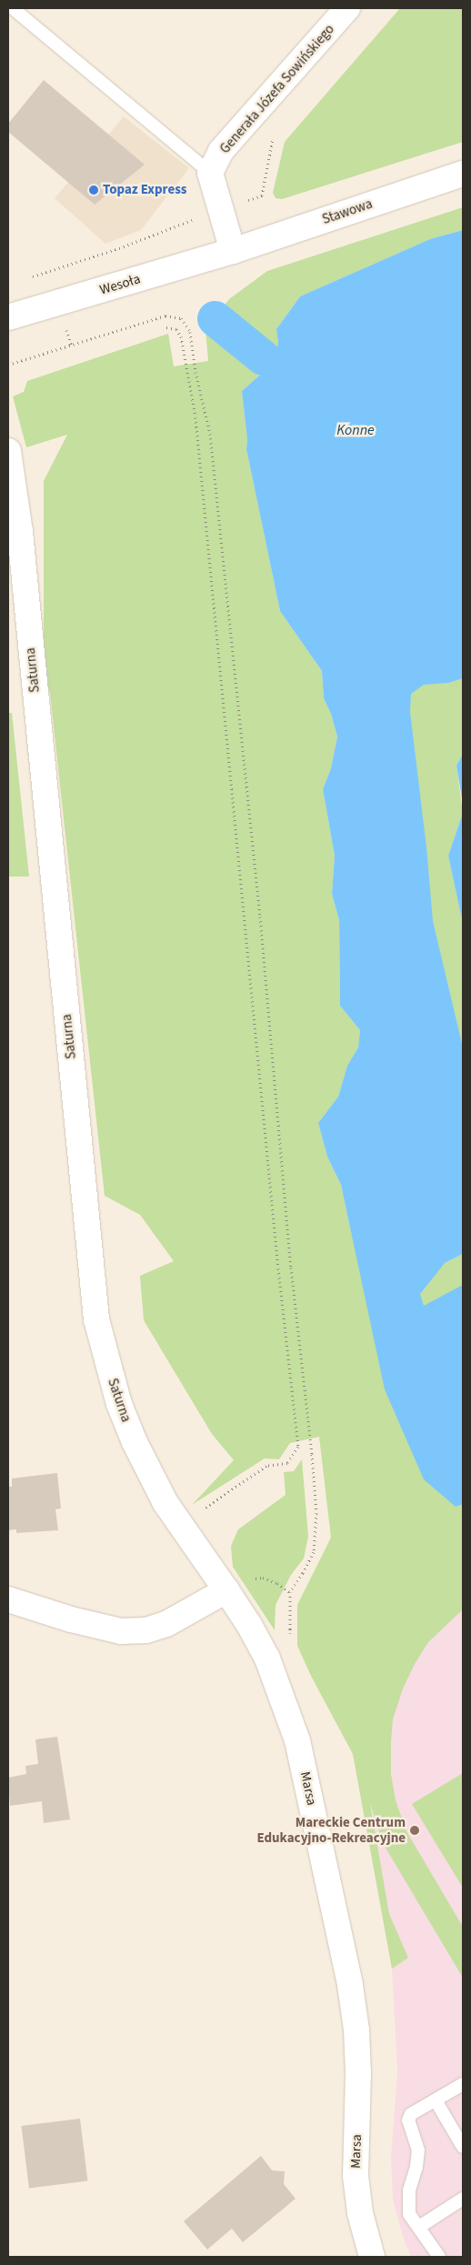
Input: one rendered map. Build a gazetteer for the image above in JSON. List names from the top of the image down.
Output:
{
  "streets": {
    "street": [
      "Generała Józefa Sowińskiego",
      "Stawowa",
      "Wesoła",
      "Saturna",
      "Marsa"
    ]
  },
  "crossings": [
    ["Stawowa", "Wesoła"],
    ["Saturna", "Marsa"]
  ],
  "water": ["Konne"],
  "places": ["Topaz Express", "Mareckie Centrum Edukacyjno-Rekreacyjne"]
}
